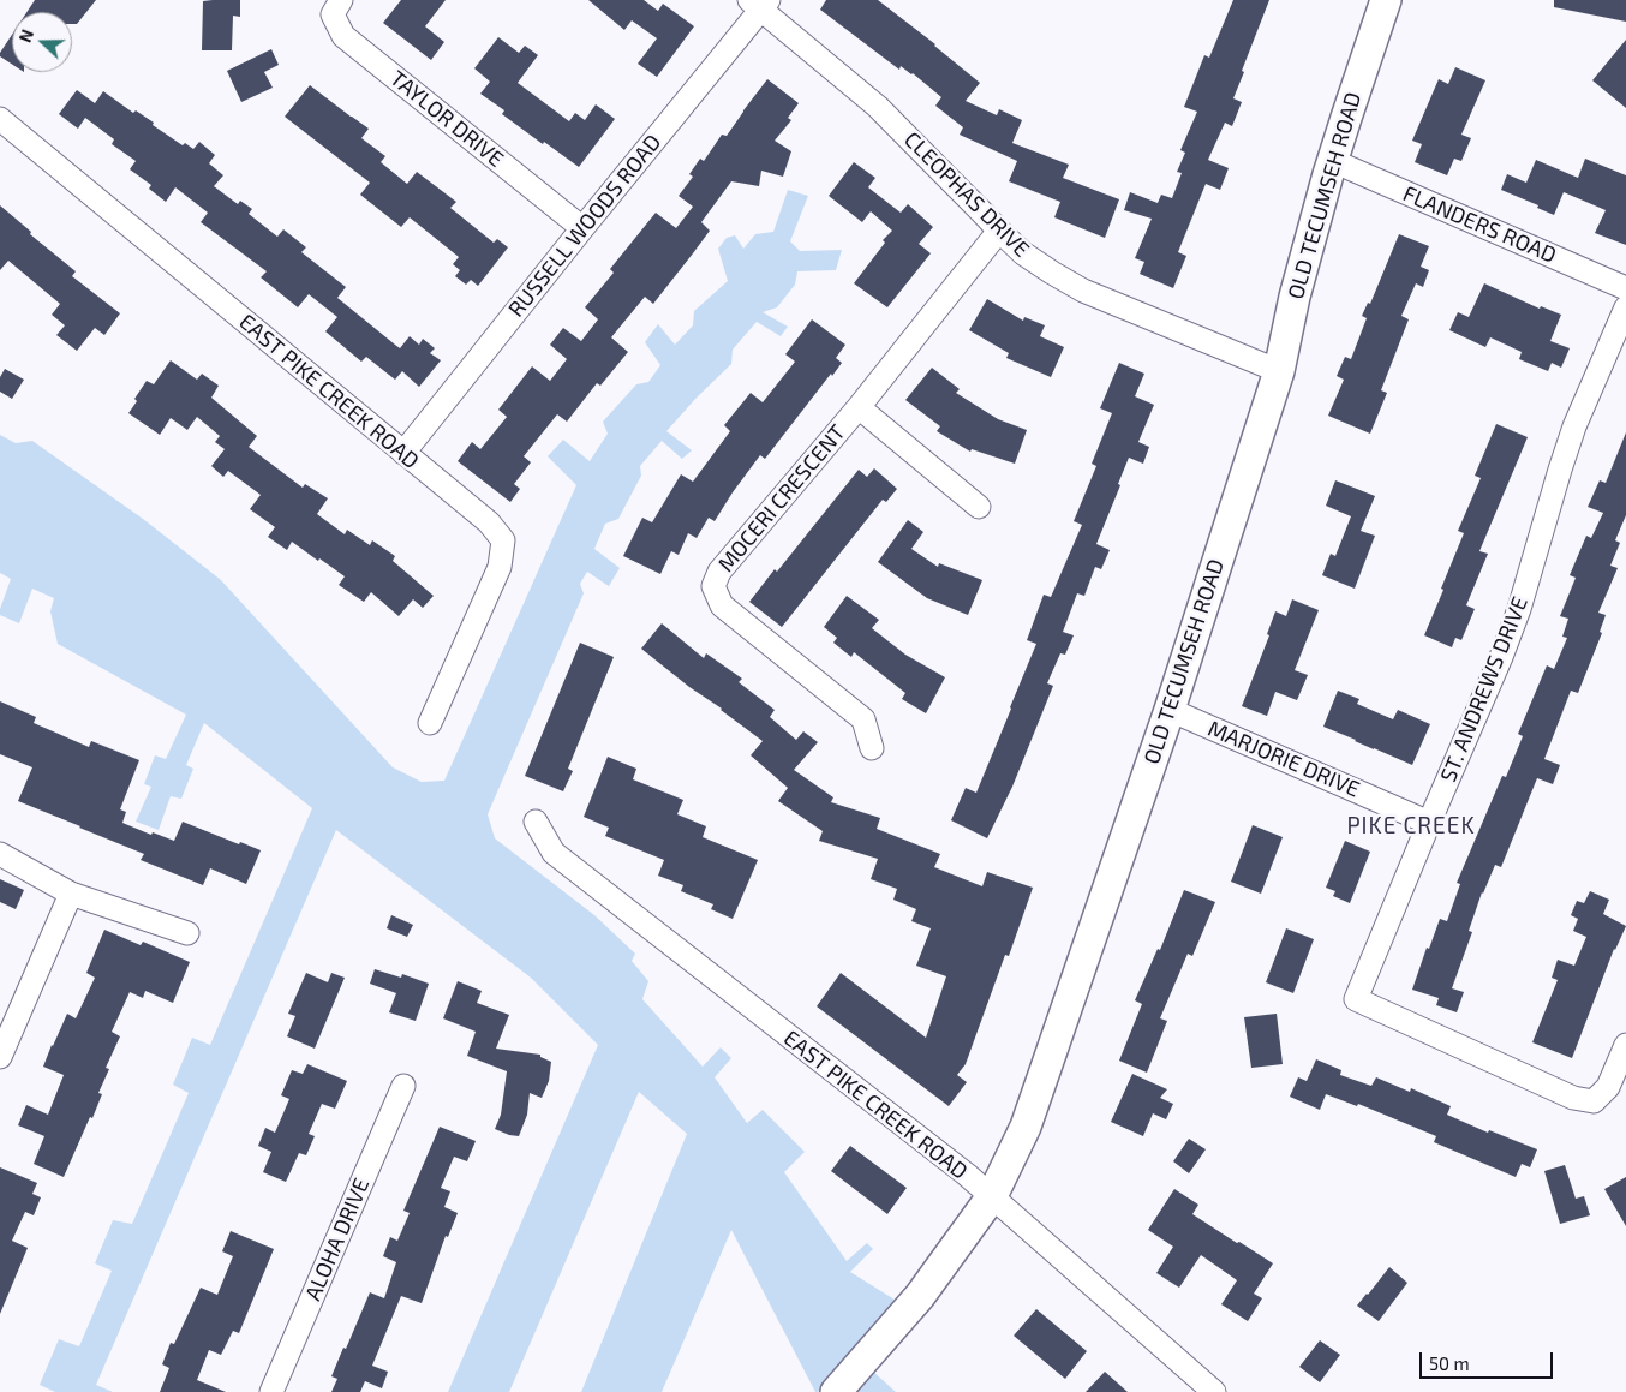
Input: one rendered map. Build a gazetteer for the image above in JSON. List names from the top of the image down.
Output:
{
  "streets": {
    "main road": ["OLD TECUMSEH ROAD"],
    "street": [
      "TAYLOR DRIVE",
      "CLEOPHAS DRIVE",
      "FLANDERS ROAD",
      "RUSSELL WOODS ROAD",
      "EAST PIKE CREEK ROAD",
      "MOCERI CRESCENT",
      "ST. ANDREWS DRIVE",
      "MARJORIE DRIVE",
      "ALOHA DRIVE"
    ]
  },
  "crossings": [
    ["TAYLOR DRIVE", "RUSSELL WOODS ROAD"],
    ["CLEOPHAS DRIVE", "OLD TECUMSEH ROAD"],
    ["CLEOPHAS DRIVE", "RUSSELL WOODS ROAD"],
    ["CLEOPHAS DRIVE", "MOCERI CRESCENT"],
    ["OLD TECUMSEH ROAD", "FLANDERS ROAD"],
    ["OLD TECUMSEH ROAD", "EAST PIKE CREEK ROAD"],
    ["OLD TECUMSEH ROAD", "MARJORIE DRIVE"],
    ["RUSSELL WOODS ROAD", "EAST PIKE CREEK ROAD"],
    ["ST. ANDREWS DRIVE", "MARJORIE DRIVE"]
  ],
  "districts": ["PIKE CREEK"],
  "scale_bar": "50 m",
  "north": "left"
}
